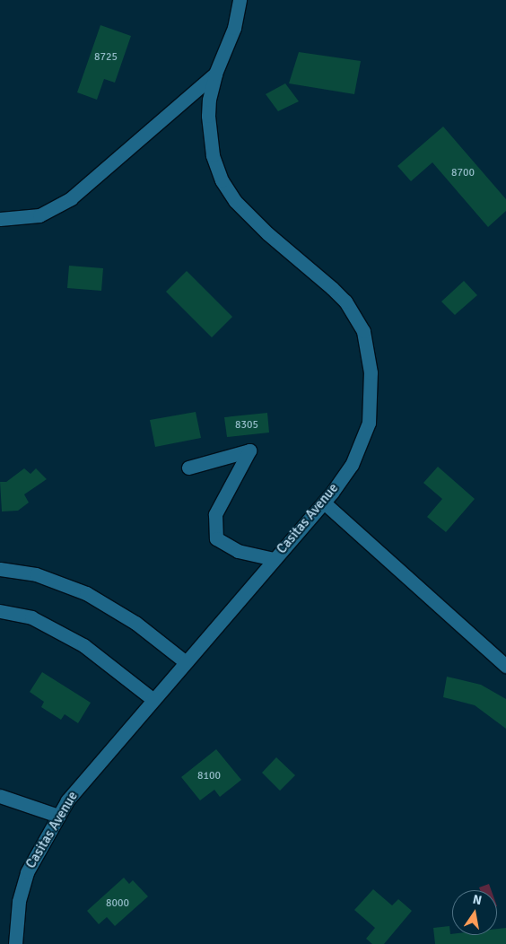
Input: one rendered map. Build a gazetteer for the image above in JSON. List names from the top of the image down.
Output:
{
  "streets": {
    "street": ["Casitas Avenue"]
  },
  "house_numbers": [
    "8725",
    "8700",
    "8305",
    "8100",
    "8000"
  ],
  "north": "top"
}
